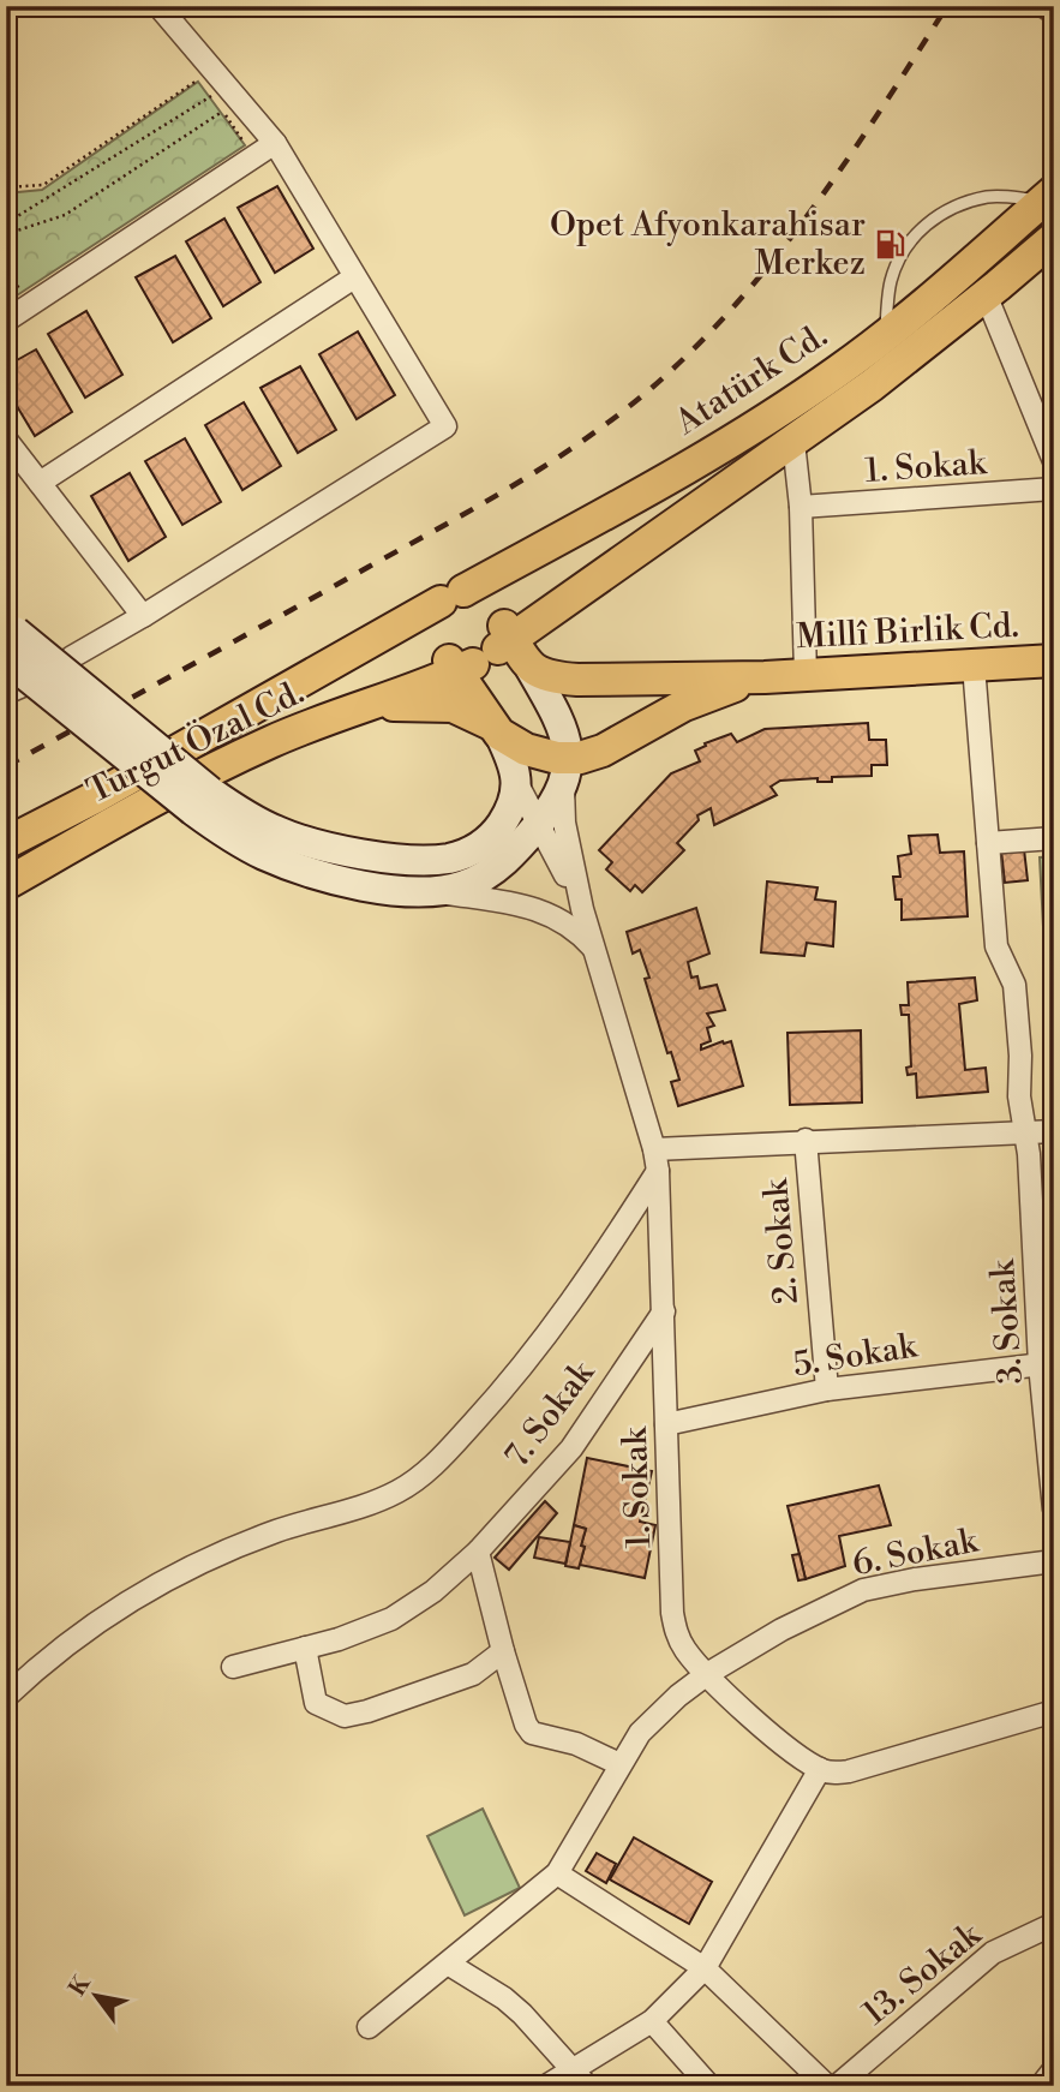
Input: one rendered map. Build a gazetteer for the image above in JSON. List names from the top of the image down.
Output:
{
  "streets": {
    "main road": ["Atatürk Cd.", "Millî Birlik Cd.", "Turgut Özal Cd."],
    "street": [
      "1. Sokak",
      "2. Sokak",
      "3. Sokak",
      "5. Sokak",
      "7. Sokak",
      "6. Sokak",
      "13. Sokak"
    ]
  },
  "crossings": [
    ["Atatürk Cd.", "Turgut Özal Cd."],
    ["1. Sokak", "5. Sokak"],
    ["1. Sokak", "7. Sokak"],
    ["1. Sokak", "6. Sokak"],
    ["Millî Birlik Cd.", "3. Sokak"],
    ["2. Sokak", "5. Sokak"],
    ["3. Sokak", "5. Sokak"]
  ],
  "places": {
    "fuel station": ["Opet Afyonkarahisar Merkez"]
  },
  "north": "top left"
}
